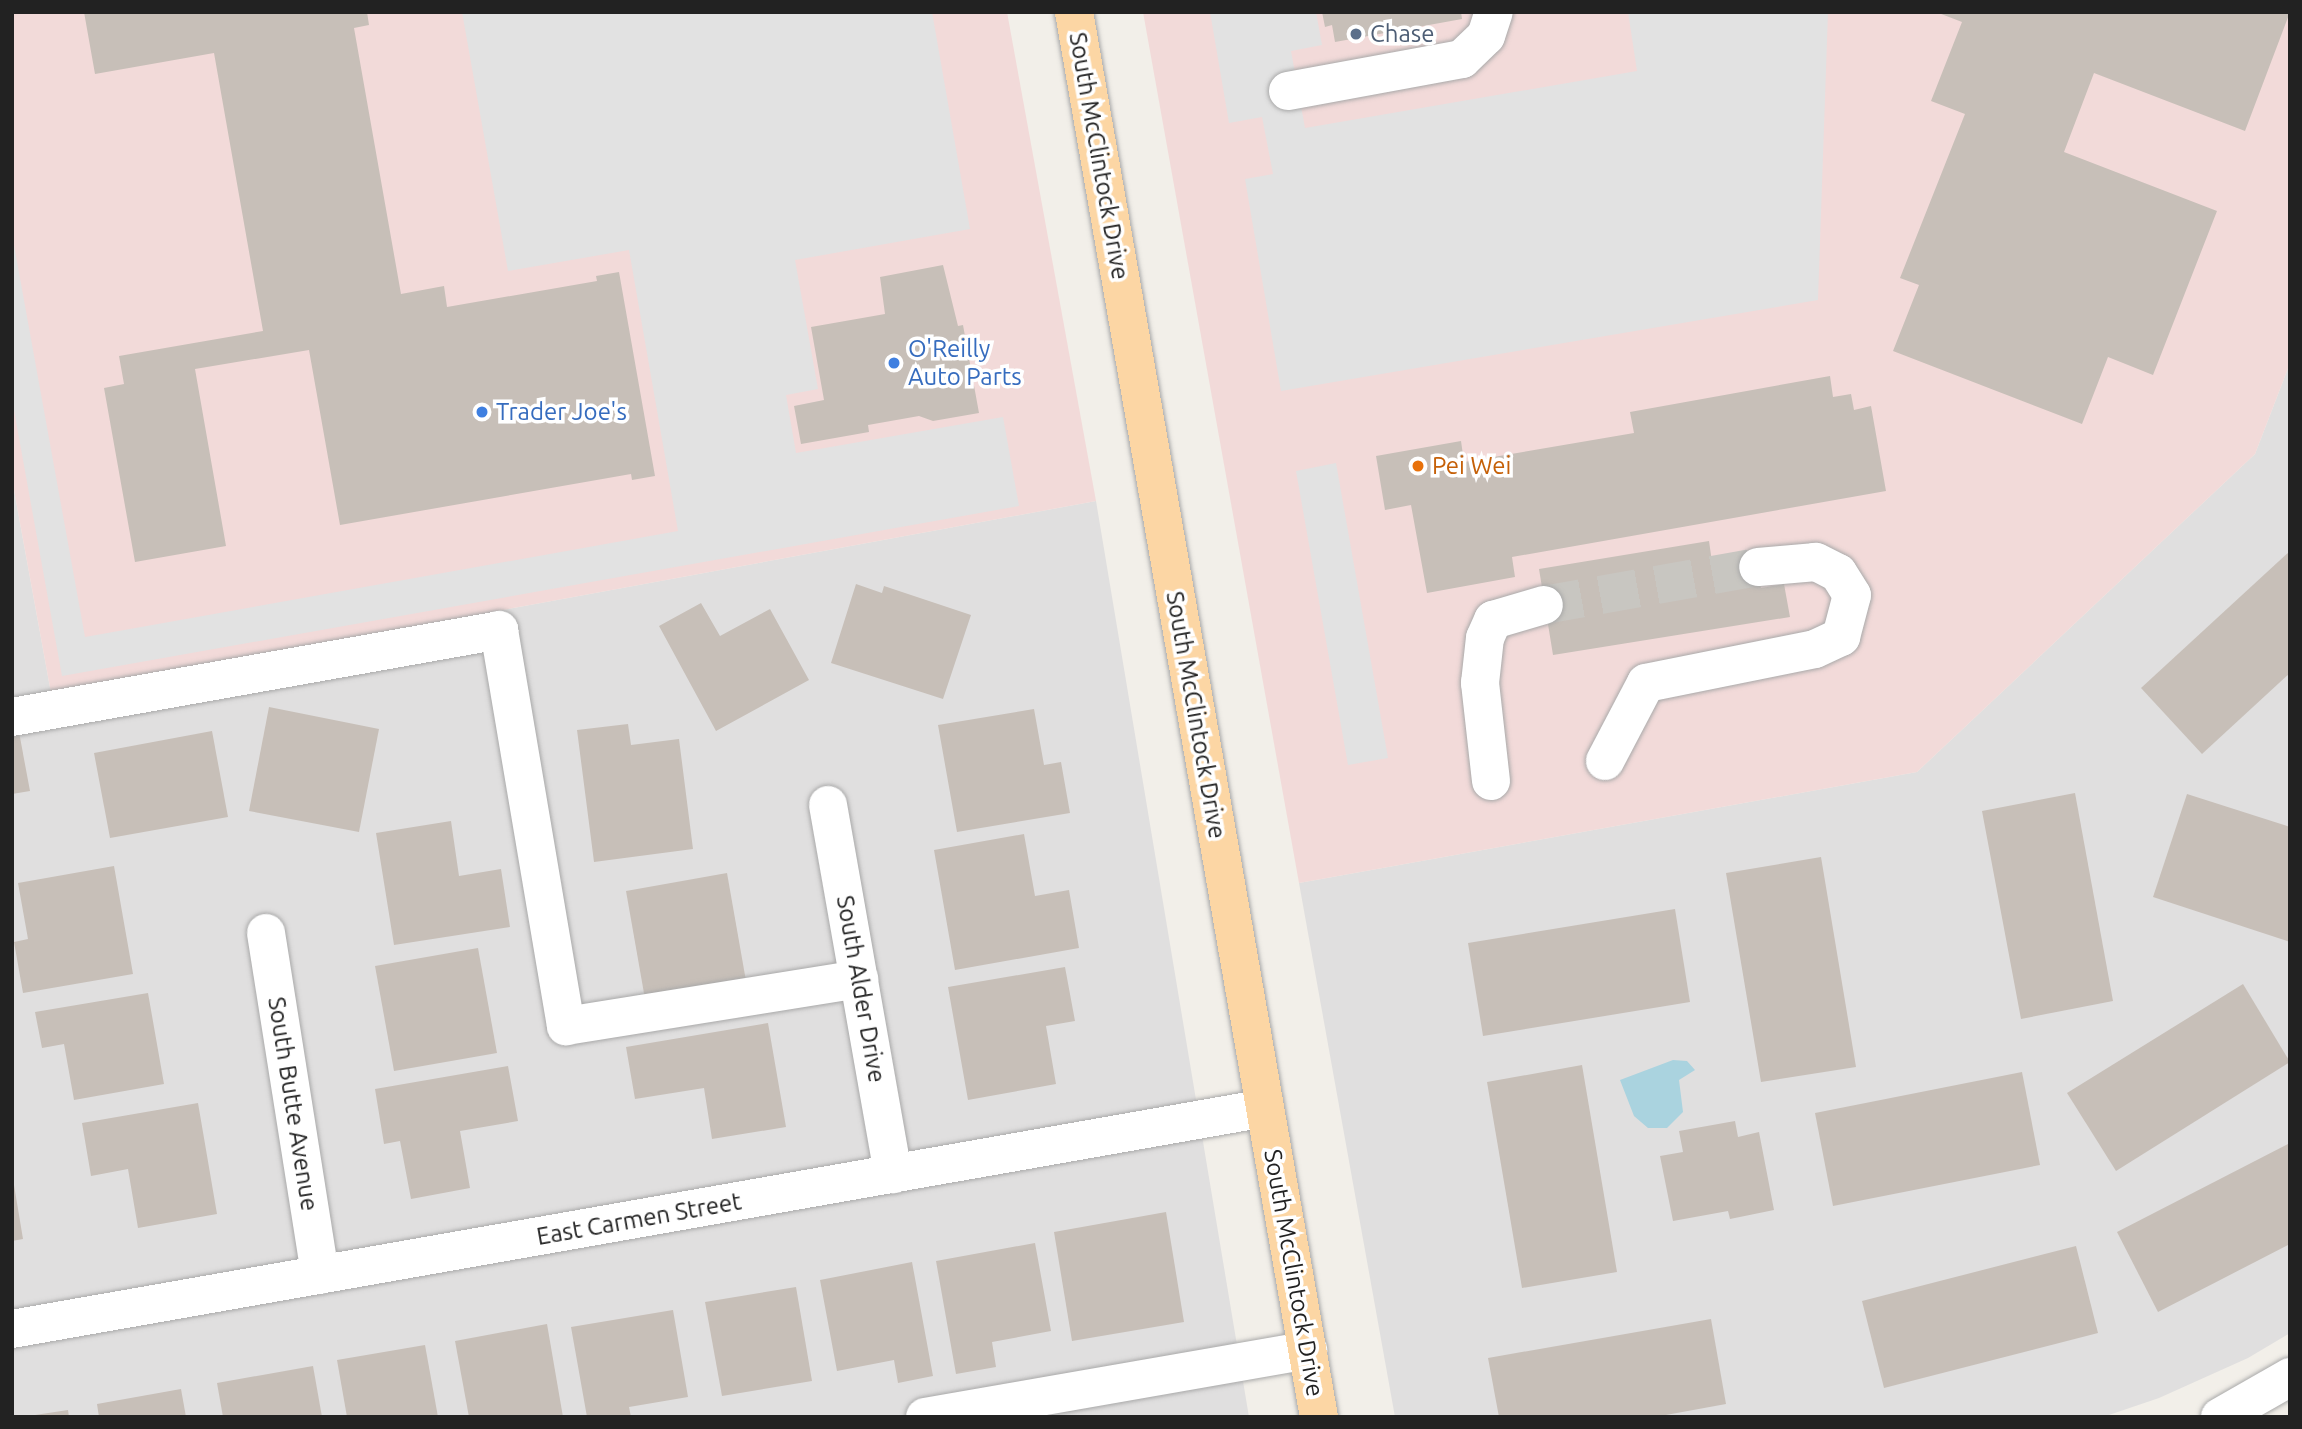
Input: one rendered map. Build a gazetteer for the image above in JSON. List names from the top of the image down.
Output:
{
  "streets": {
    "main road": ["South McClintock Drive"],
    "street": ["South Alder Drive", "South Butte Avenue", "East Carmen Street"]
  },
  "crossings": [
    ["South McClintock Drive", "East Carmen Street"],
    ["South Alder Drive", "East Carmen Street"],
    ["South Butte Avenue", "East Carmen Street"]
  ],
  "places": [
    "Chase",
    "O'Reilly Auto Parts",
    "Trader Joe's",
    "Pei Wei"
  ]
}
